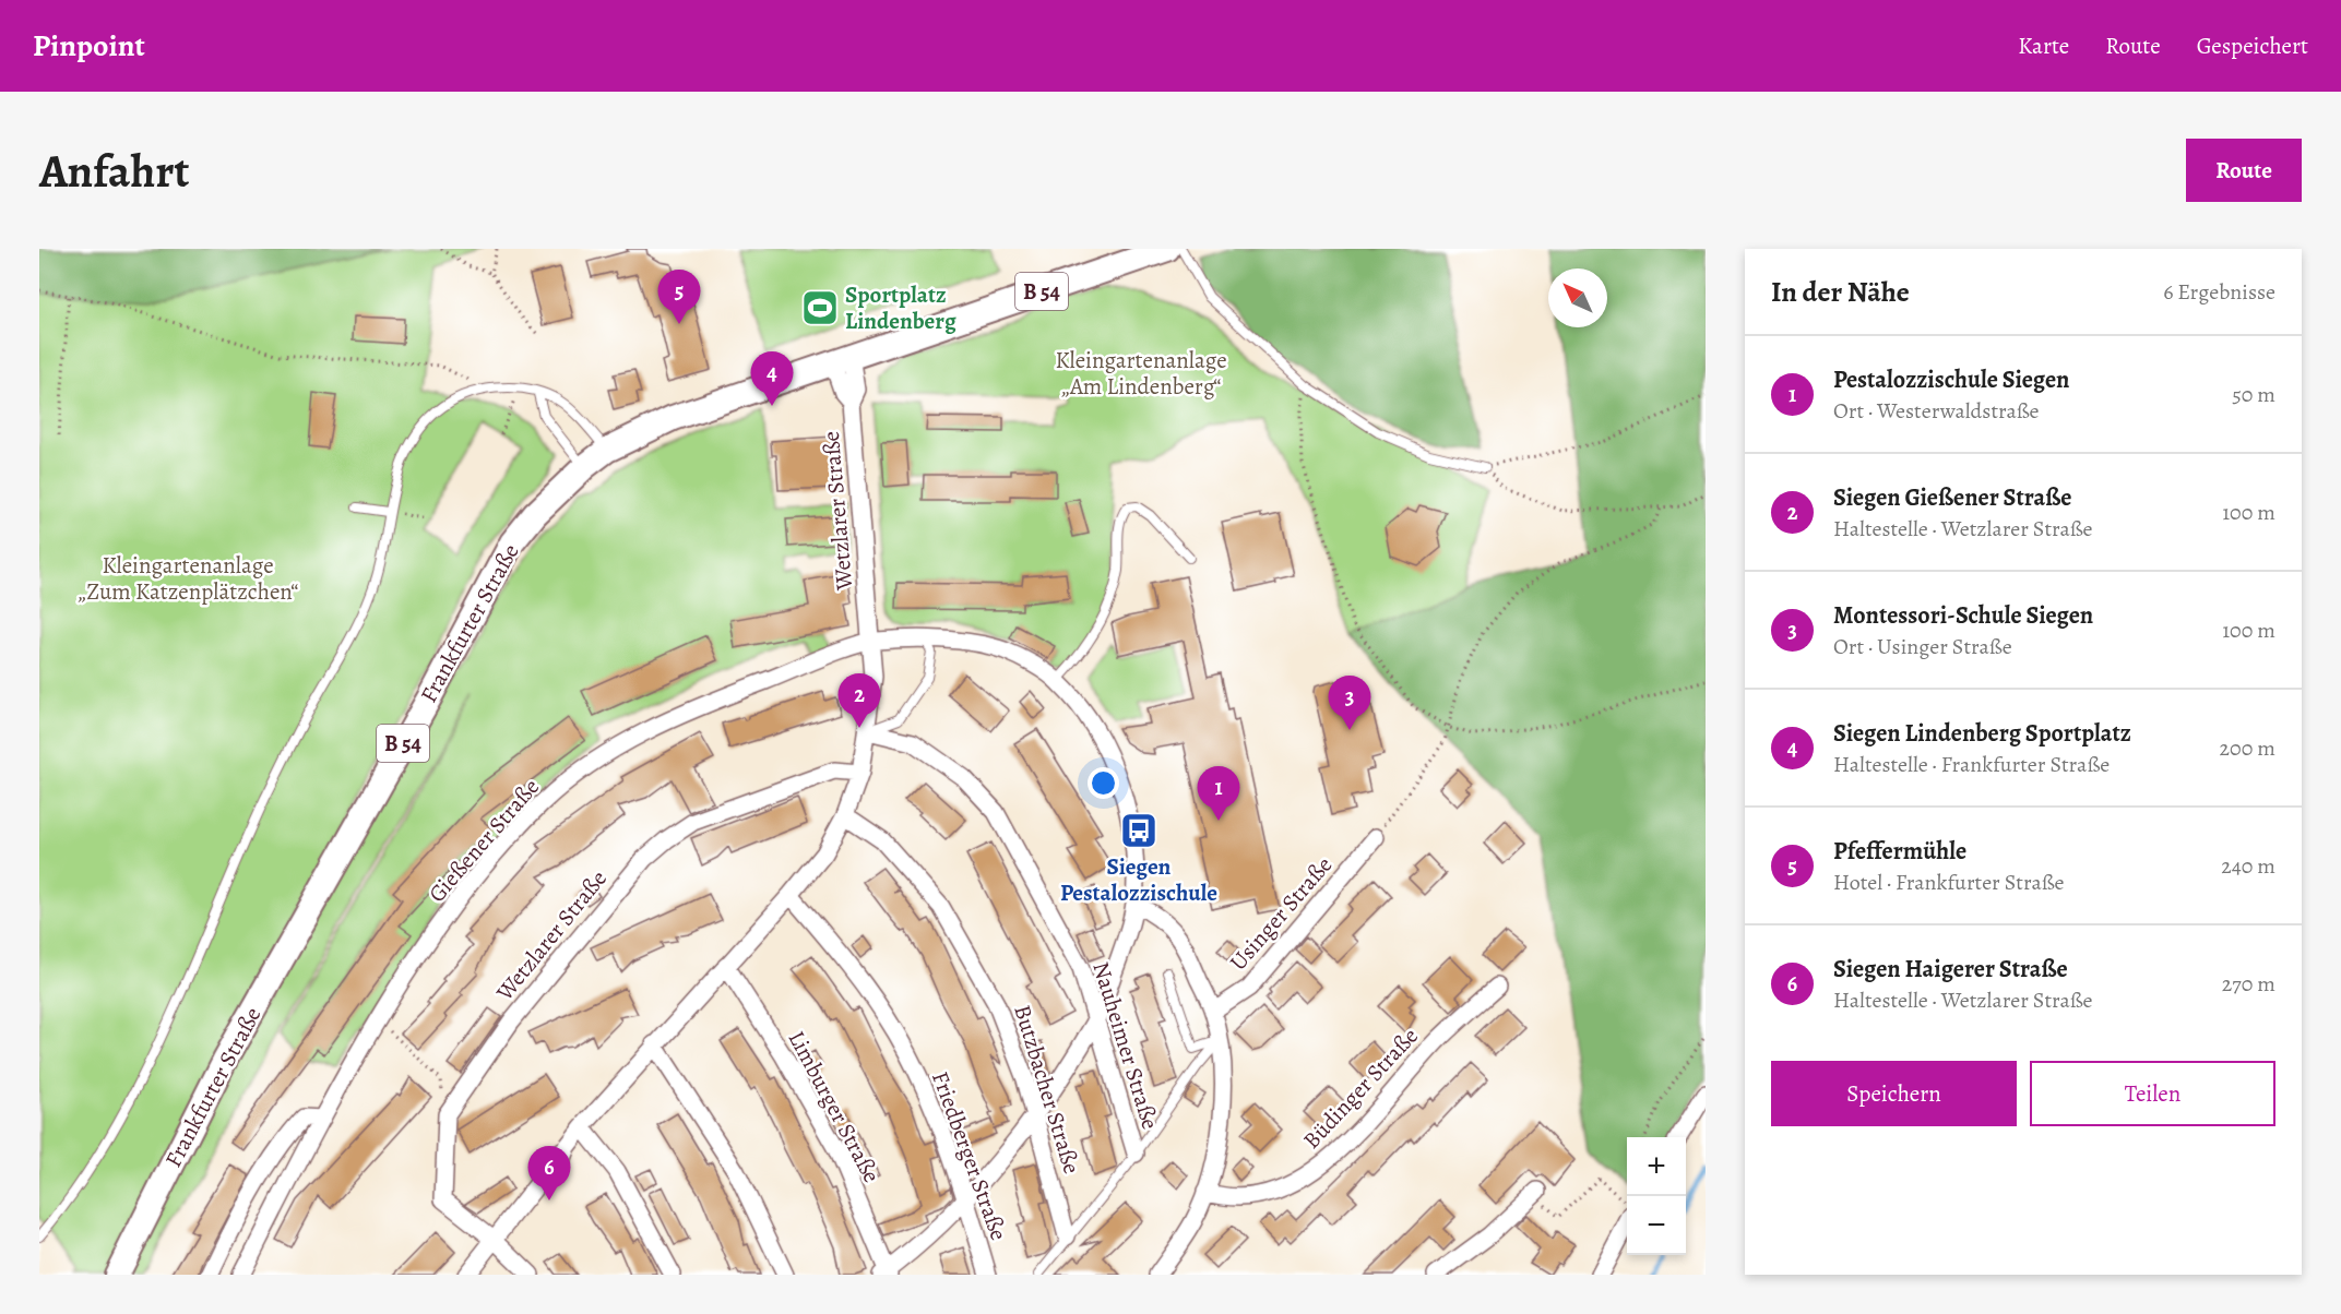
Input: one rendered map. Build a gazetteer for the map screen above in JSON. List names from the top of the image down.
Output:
{
  "streets": {
    "main road": ["B 54", "Frankfurter Straße"],
    "street": [
      "Wetzlarer Straße",
      "Gießener Straße",
      "Usinger Straße",
      "Nauheimer Straße",
      "Büdinger Straße",
      "Butzbacher Straße",
      "Limburger Straße",
      "Friedberger Straße"
    ]
  },
  "crossings": [
    ["Wetzlarer Straße", "Frankfurter Straße"],
    ["Wetzlarer Straße", "Gießener Straße"],
    ["Wetzlarer Straße", "Nauheimer Straße"],
    ["Wetzlarer Straße", "Butzbacher Straße"],
    ["Wetzlarer Straße", "Limburger Straße"],
    ["Wetzlarer Straße", "Friedberger Straße"]
  ],
  "parks": ["Kleingartenanlage „Am Lindenberg“", "Kleingartenanlage „Zum Katzenplätzchen“"],
  "places": {
    "sports": ["Sportplatz Lindenberg"],
    "bus stop": ["Siegen Pestalozzischule"]
  },
  "north": "top left",
  "page": {
    "header": "Pinpoint",
    "nav": ["Karte", "Route", "Gespeichert"],
    "buttons": [
      "Route",
      ["Speichern", "Teilen"]
    ],
    "title": "Anfahrt",
    "heading": ["In der Nähe", "6 Ergebnisse"],
    "pins": [
      "5",
      "4",
      "2",
      "3",
      "1",
      "6"
    ],
    "list": [
      {
        "mark": "1",
        "name": "Pestalozzischule Siegen",
        "note": "Ort · Westerwaldstraße",
        "value": "50 m"
      },
      {
        "mark": "2",
        "name": "Siegen Gießener Straße",
        "note": "Haltestelle · Wetzlarer Straße",
        "value": "100 m"
      },
      {
        "mark": "3",
        "name": "Montessori-Schule Siegen",
        "note": "Ort · Usinger Straße",
        "value": "100 m"
      },
      {
        "mark": "4",
        "name": "Siegen Lindenberg Sportplatz",
        "note": "Haltestelle · Frankfurter Straße",
        "value": "200 m"
      },
      {
        "mark": "5",
        "name": "Pfeffermühle",
        "note": "Hotel · Frankfurter Straße",
        "value": "240 m"
      },
      {
        "mark": "6",
        "name": "Siegen Haigerer Straße",
        "note": "Haltestelle · Wetzlarer Straße",
        "value": "270 m"
      }
    ],
    "map_buttons": ["+", "−"]
  }
}
